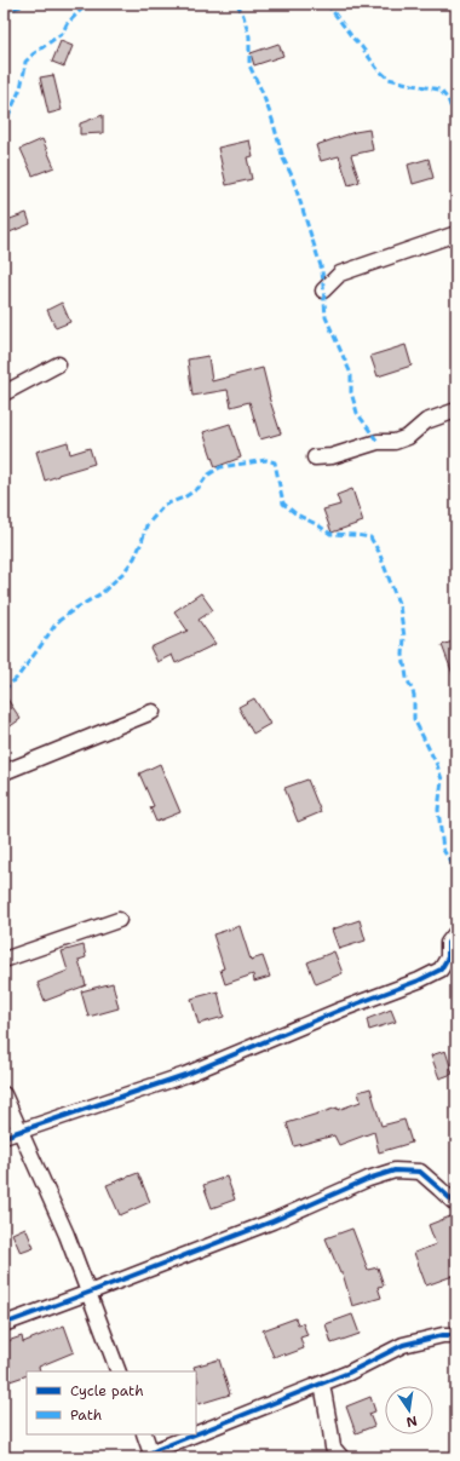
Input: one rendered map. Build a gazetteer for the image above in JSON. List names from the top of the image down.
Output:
{
  "legend": ["Cycle path", "Path"],
  "north": "bottom"
}
